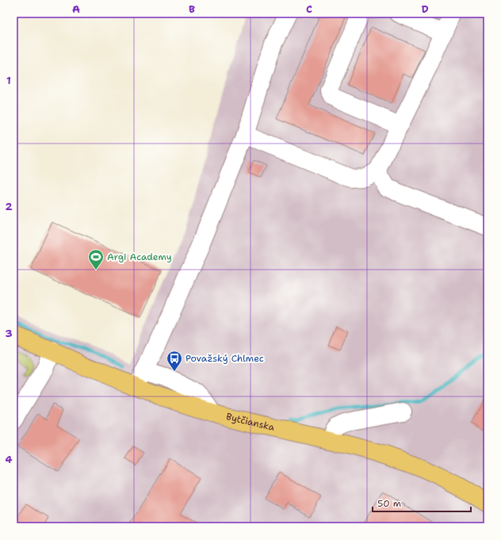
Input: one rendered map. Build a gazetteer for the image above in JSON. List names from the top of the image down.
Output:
{
  "streets": {
    "main road": ["Bytčianska"]
  },
  "places": {
    "sports": ["Argi Academy"],
    "bus stop": ["Považský Chlmec"]
  },
  "scale_bar": "50 m",
  "grid": {
    "columns": [
      "A",
      "B",
      "C",
      "D"
    ],
    "rows": [
      "1",
      "2",
      "3",
      "4"
    ]
  }
}
